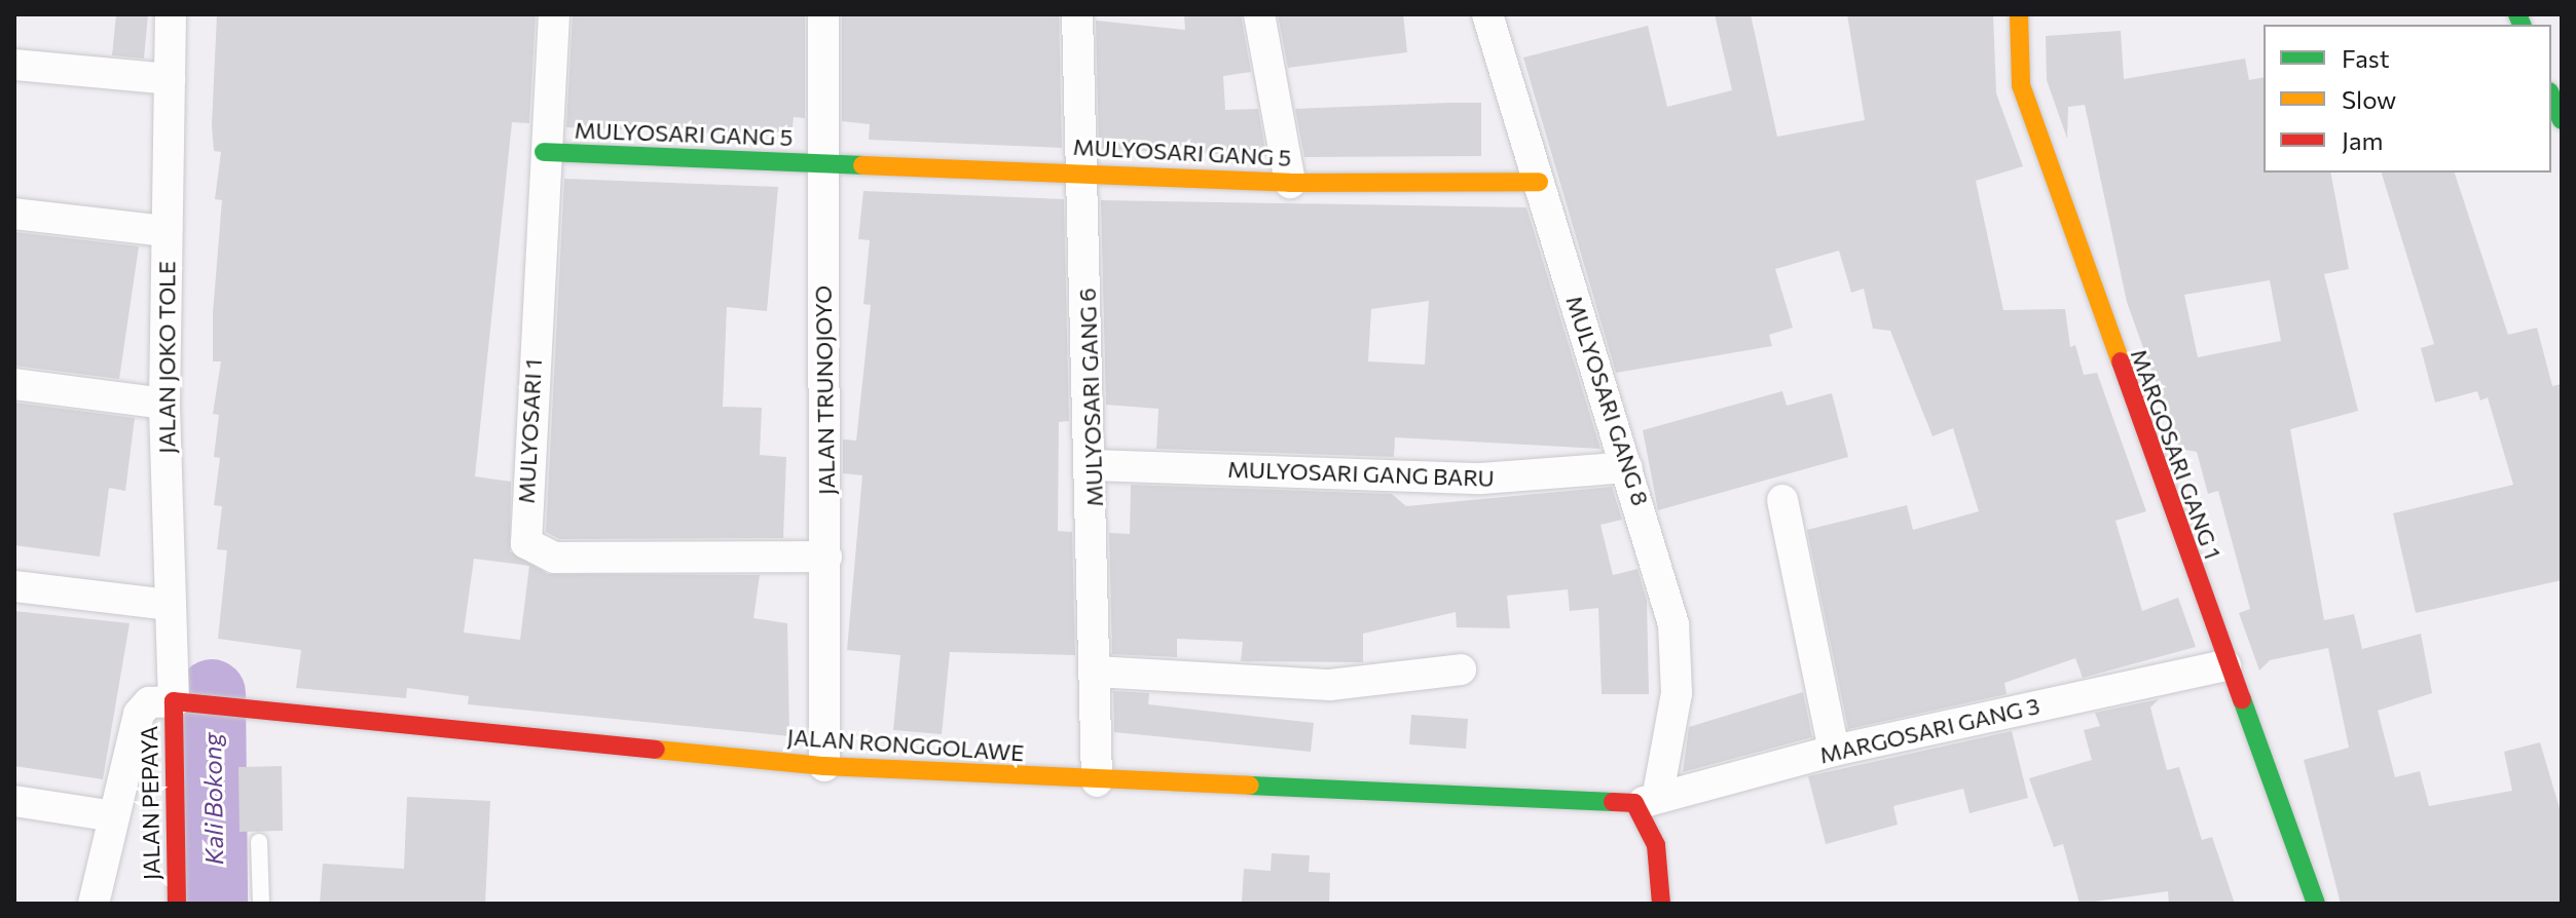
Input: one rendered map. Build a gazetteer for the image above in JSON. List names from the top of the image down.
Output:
{
  "streets": {
    "street": [
      "MULYOSARI GANG 5",
      "JALAN JOKO TOLE",
      "JALAN TRUNOJOYO",
      "MULYOSARI GANG 6",
      "MULYOSARI GANG 8",
      "MULYOSARI 1",
      "MARGOSARI GANG 1",
      "MULYOSARI GANG BARU",
      "MARGOSARI GANG 3",
      "JALAN RONGGOLAWE",
      "JALAN PEPAYA"
    ]
  },
  "crossings": [
    ["MULYOSARI GANG 5", "JALAN TRUNOJOYO"],
    ["MULYOSARI GANG 5", "MULYOSARI GANG 6"],
    ["MULYOSARI GANG 5", "MULYOSARI GANG 8"],
    ["MULYOSARI GANG 5", "MULYOSARI 1"],
    ["JALAN JOKO TOLE", "JALAN RONGGOLAWE"],
    ["JALAN JOKO TOLE", "JALAN PEPAYA"],
    ["JALAN TRUNOJOYO", "MULYOSARI 1"],
    ["JALAN TRUNOJOYO", "JALAN RONGGOLAWE"],
    ["MULYOSARI GANG 6", "MULYOSARI GANG BARU"],
    ["MULYOSARI GANG 6", "JALAN RONGGOLAWE"],
    ["MULYOSARI GANG 8", "MULYOSARI GANG BARU"],
    ["MULYOSARI GANG 8", "MARGOSARI GANG 3"],
    ["MULYOSARI GANG 8", "JALAN RONGGOLAWE"],
    ["MARGOSARI GANG 1", "MARGOSARI GANG 3"],
    ["MARGOSARI GANG 3", "JALAN RONGGOLAWE"],
    ["JALAN RONGGOLAWE", "JALAN PEPAYA"]
  ],
  "water": ["Kali Bokong"],
  "legend": ["Fast", "Slow", "Jam"]
}
